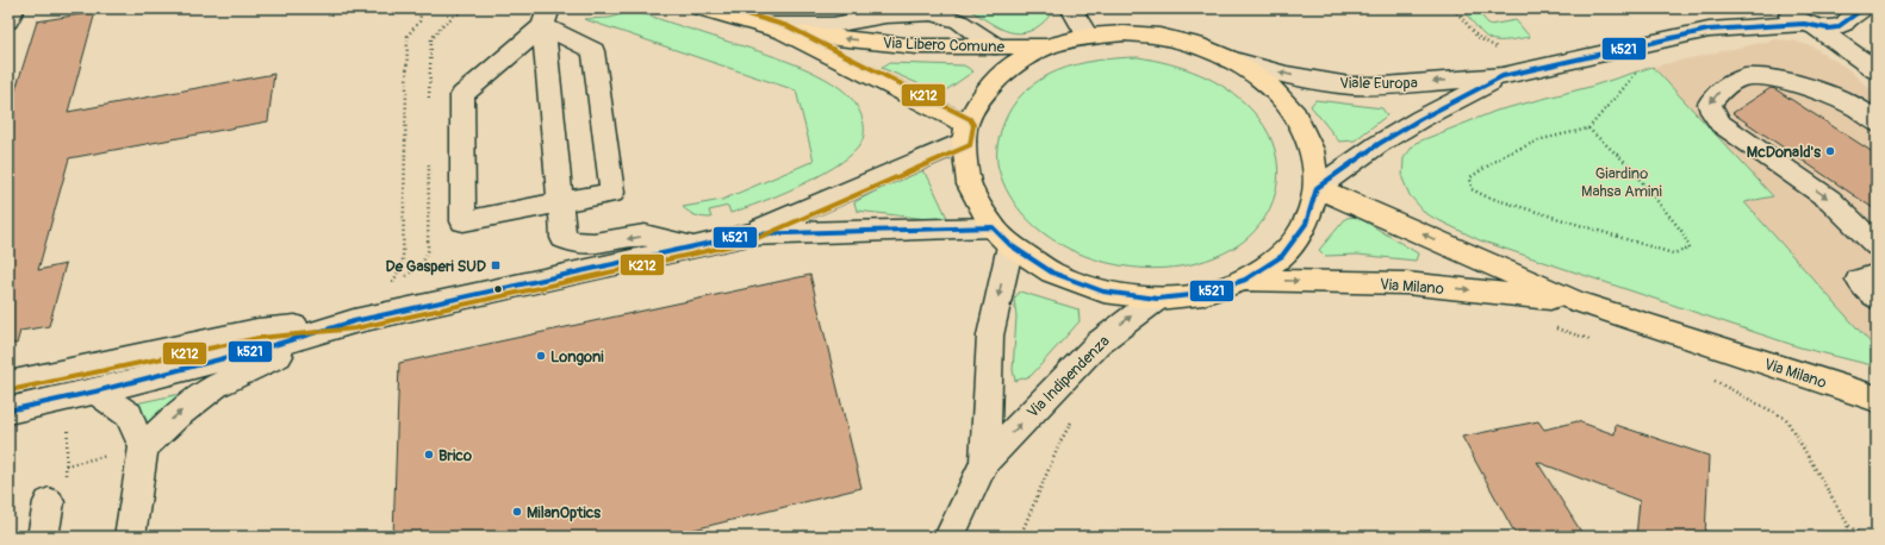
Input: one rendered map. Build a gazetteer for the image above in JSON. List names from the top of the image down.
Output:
{
  "streets": {
    "main road": ["Via Libero Comune", "Via Milano"],
    "street": ["Viale Europa", "Via Indipendenza"]
  },
  "crossings": [
    ["Viale Europa", "Via Milano"]
  ],
  "parks": ["Giardino Mahsa Amini"],
  "places": {
    "other": [
      "McDonald's",
      "Longoni",
      "Brico",
      "MilanOptics"
    ],
    "transit": ["De Gasperi SUD"]
  },
  "lines": ["transit line k521", "transit line K212"]
}
